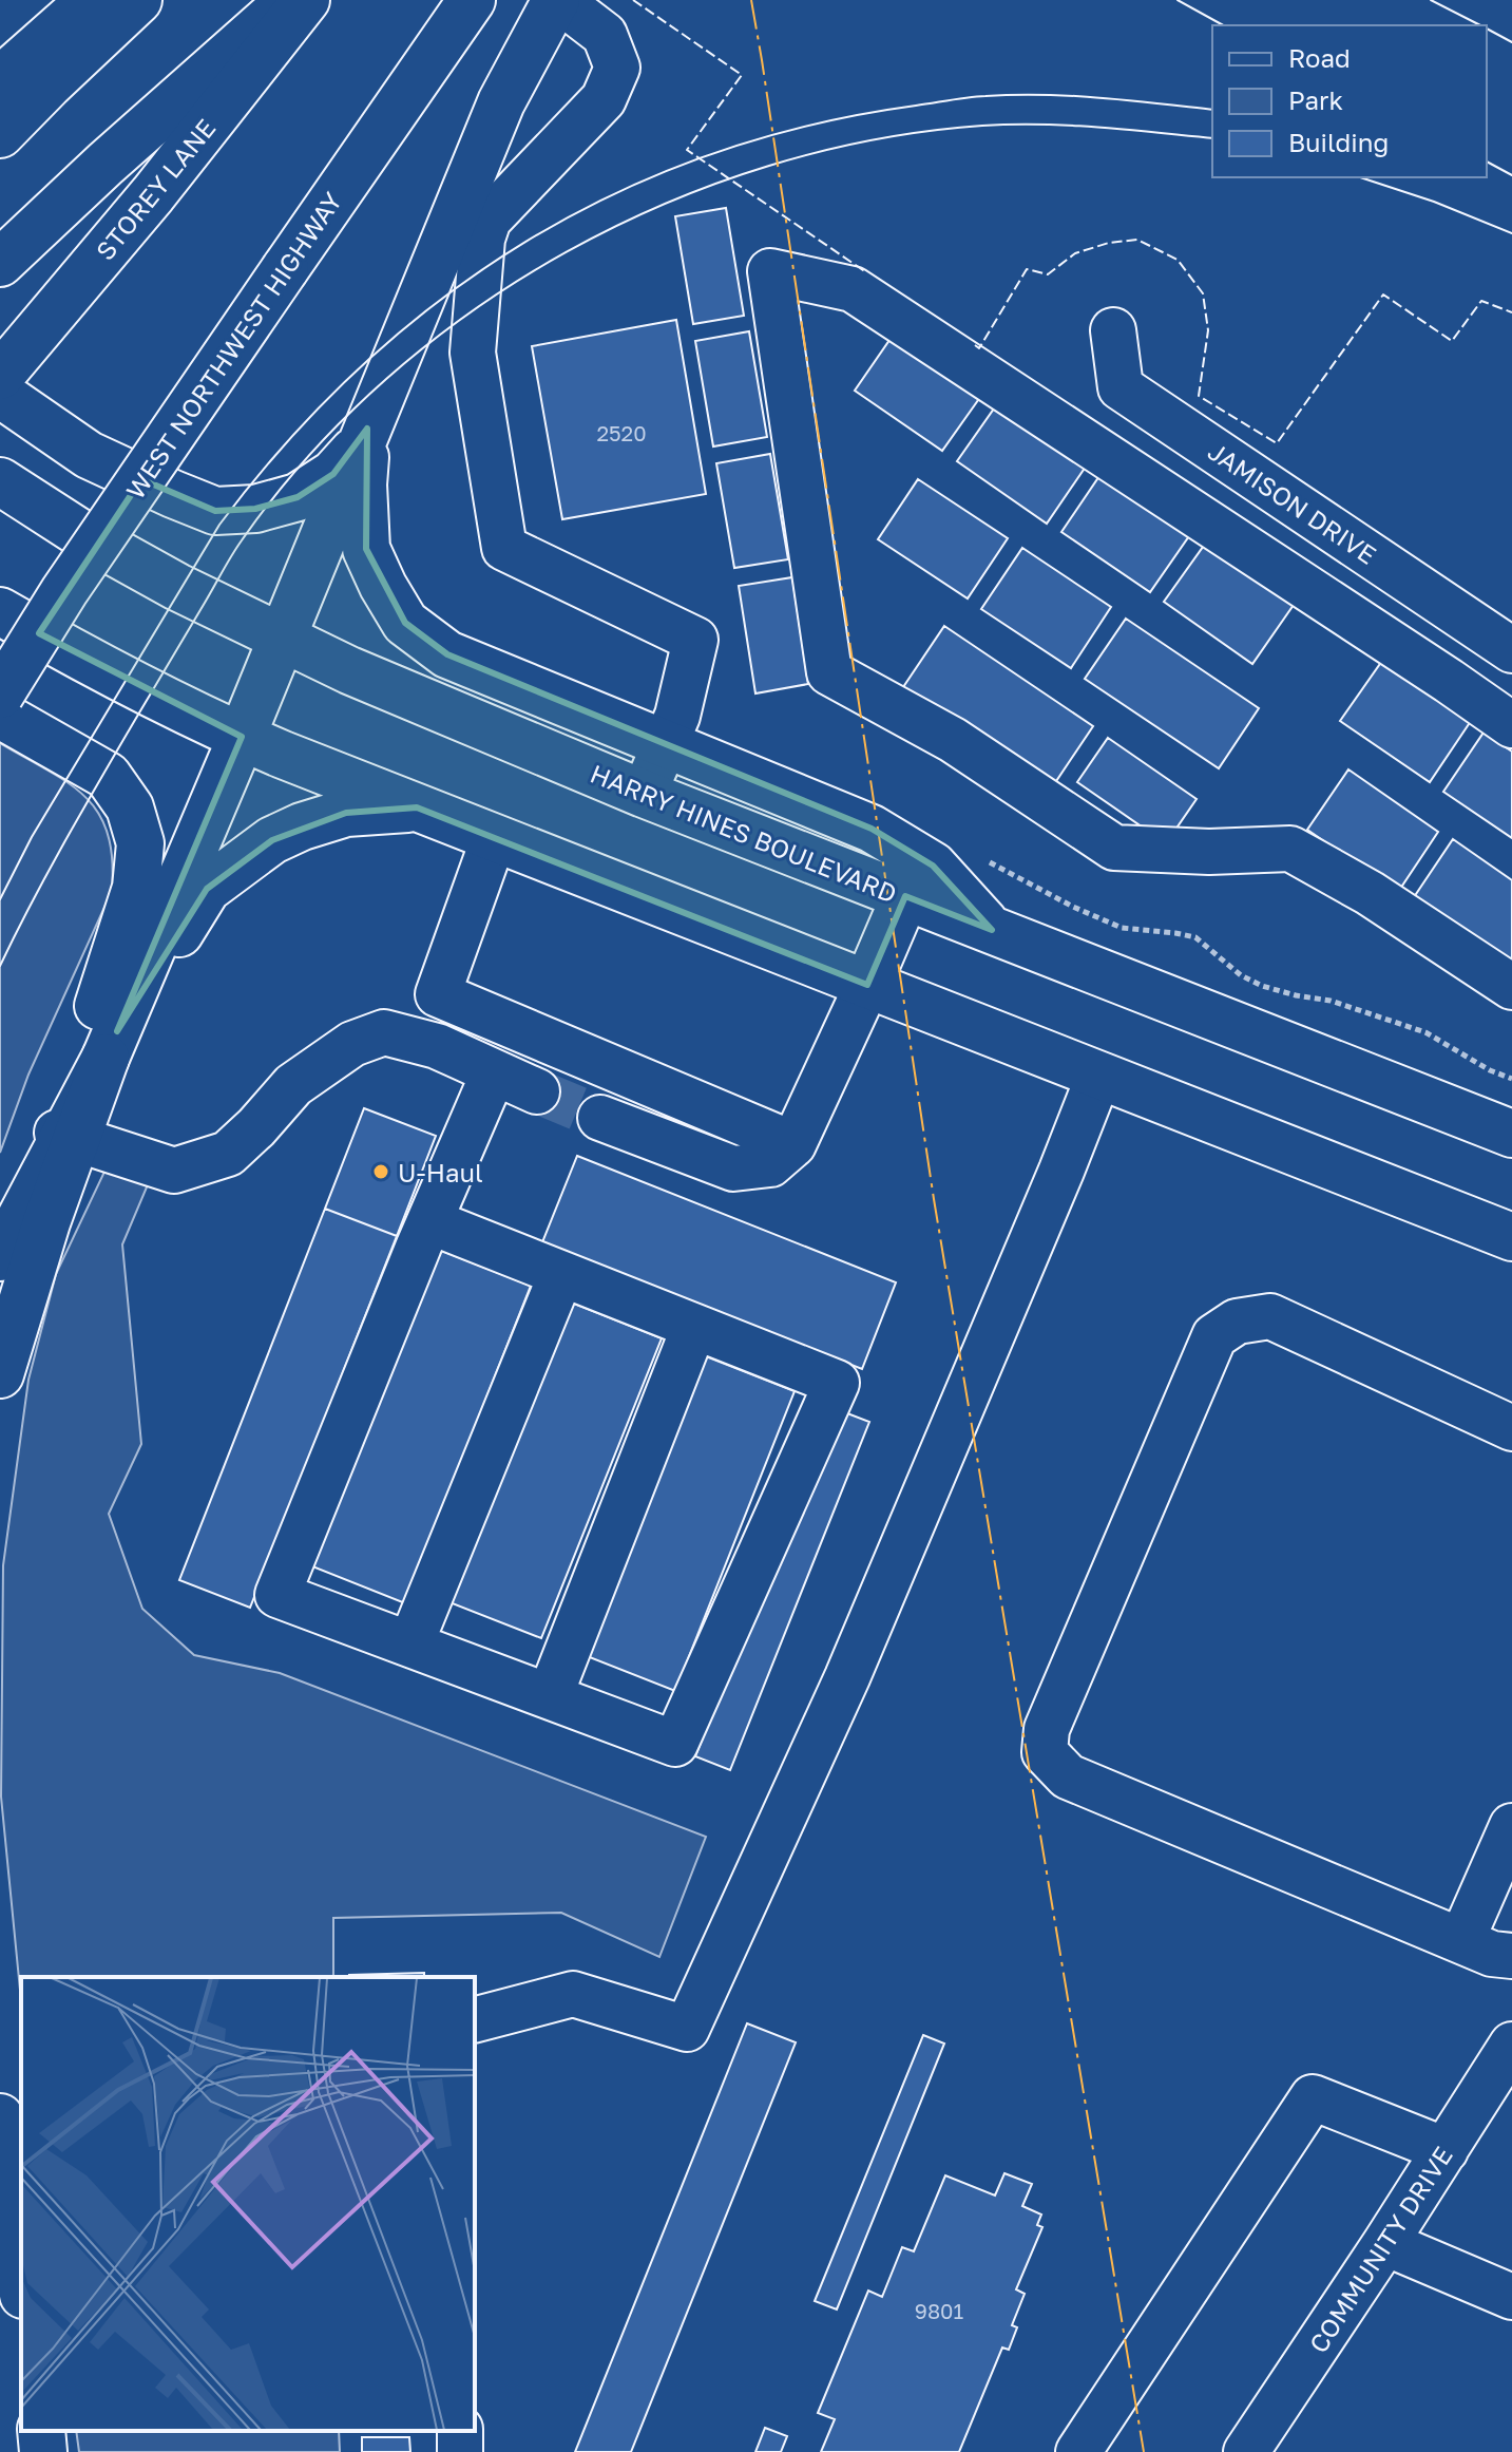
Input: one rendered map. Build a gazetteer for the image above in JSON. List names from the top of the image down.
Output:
{
  "streets": {
    "main road": ["STOREY LANE", "WEST NORTHWEST HIGHWAY", "HARRY HINES BOULEVARD"],
    "street": ["JAMISON DRIVE", "COMMUNITY DRIVE"]
  },
  "places": ["U-Haul"],
  "house_numbers": ["2520", "9801"],
  "legend": ["Road", "Park", "Building"]
}
